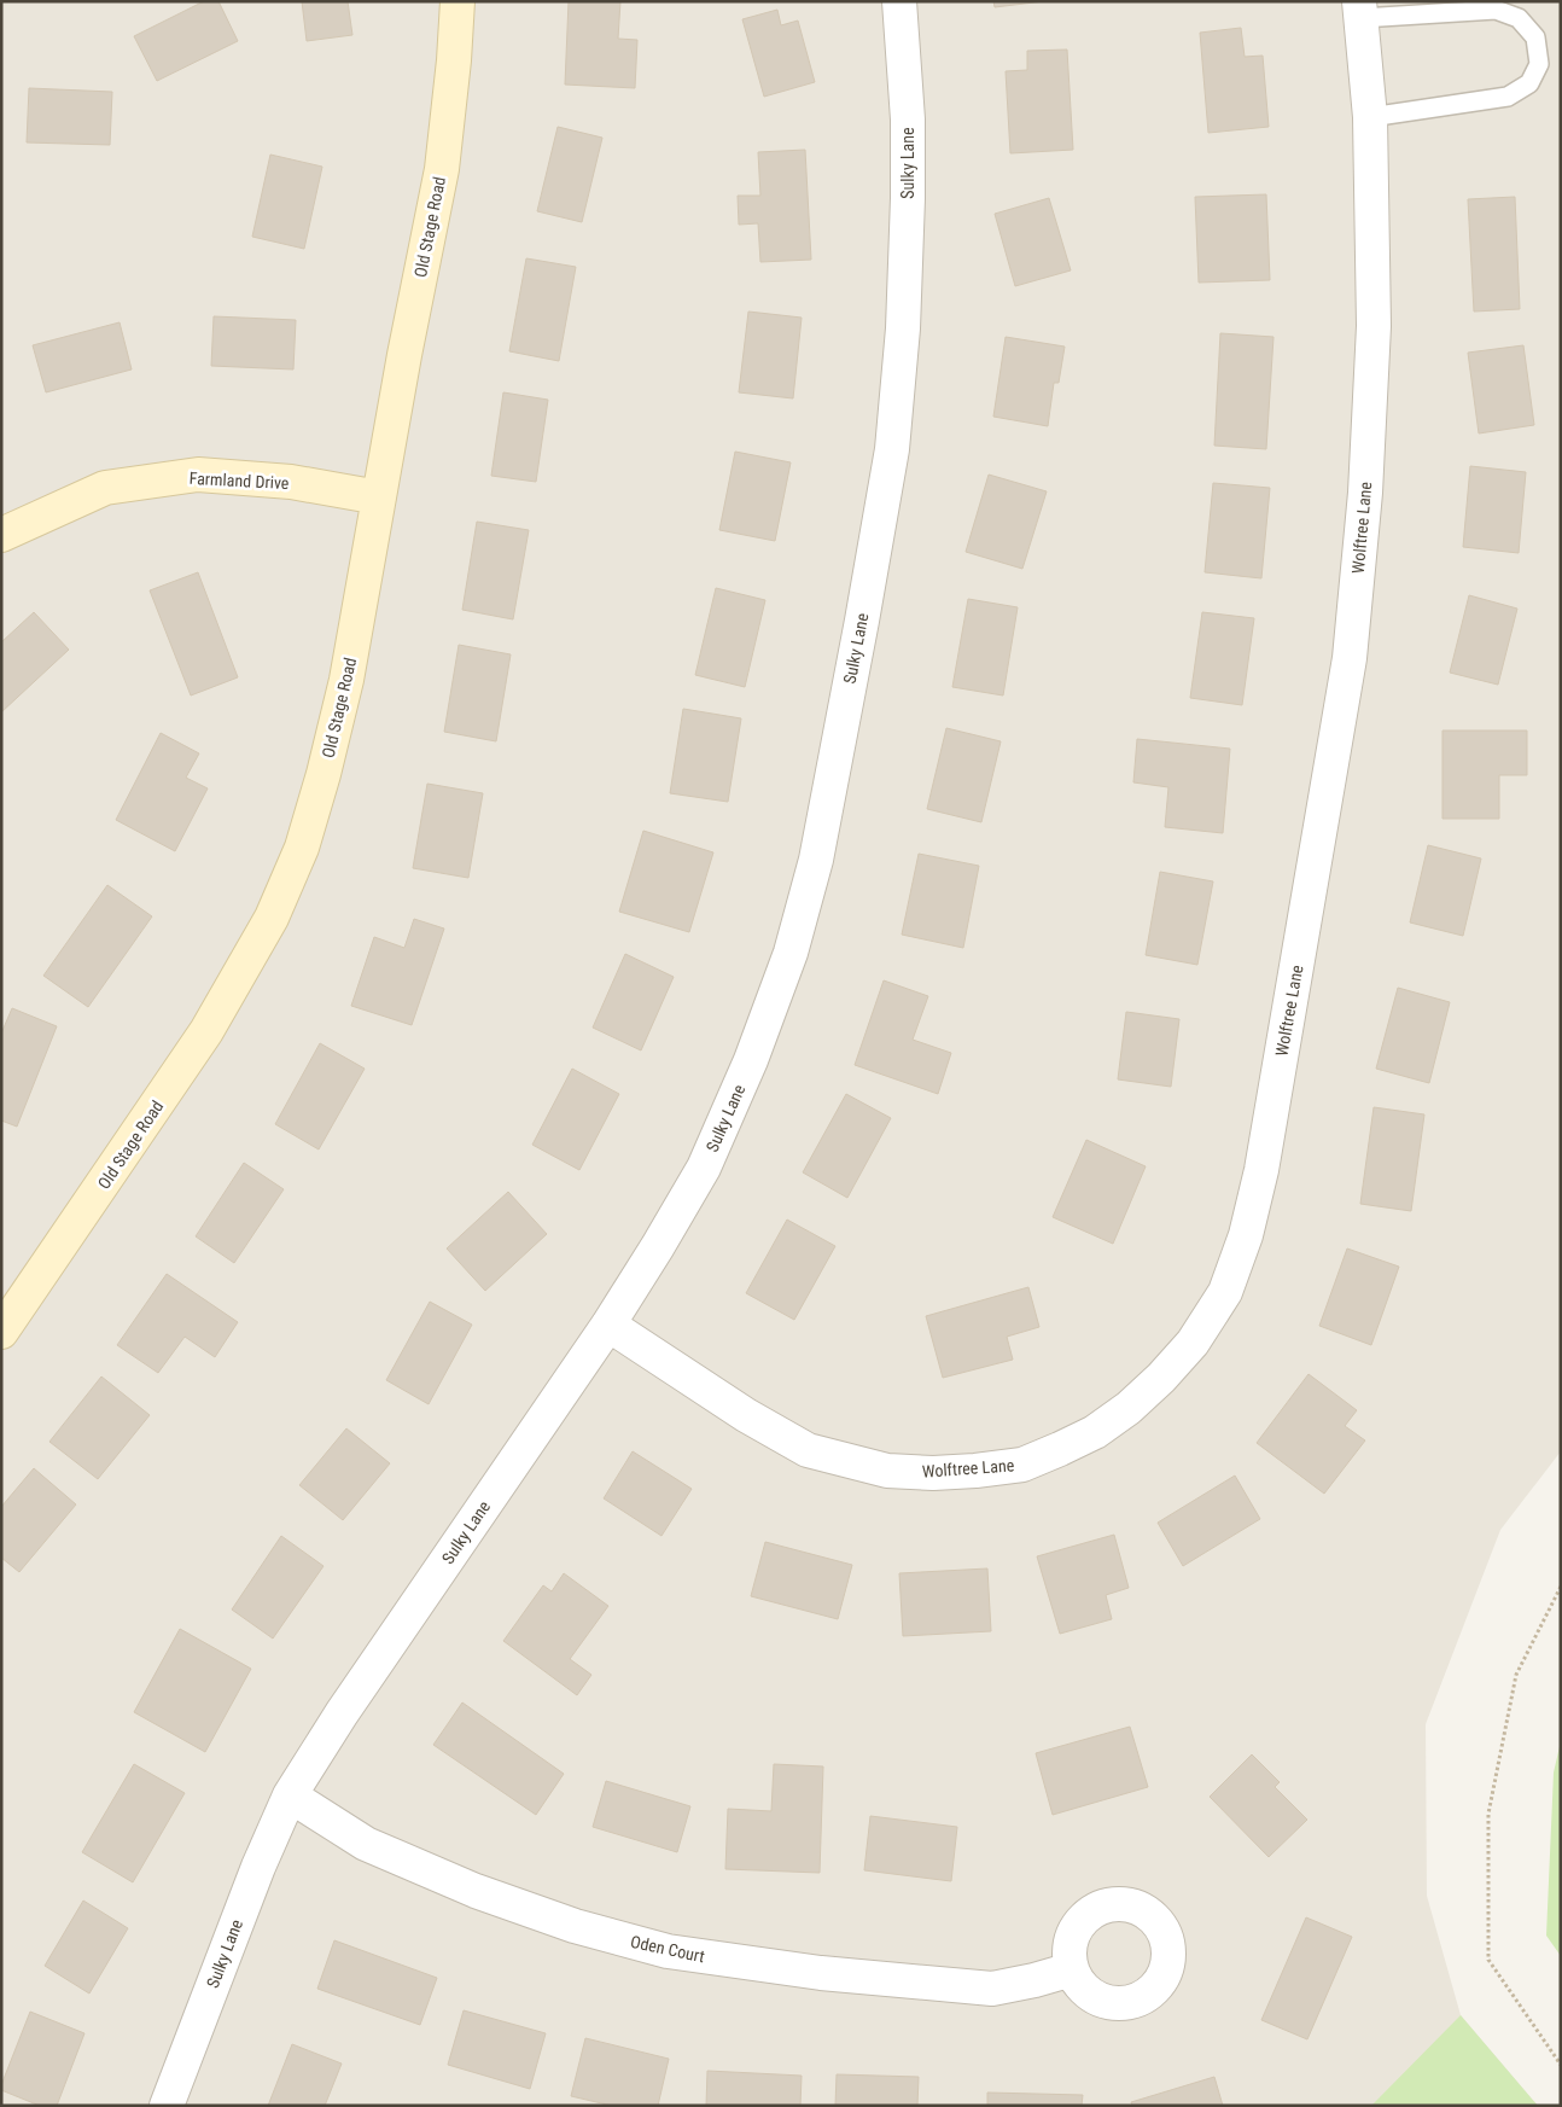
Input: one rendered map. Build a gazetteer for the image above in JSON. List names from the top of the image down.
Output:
{
  "streets": {
    "street": [
      "Sulky Lane",
      "Old Stage Road",
      "Farmland Drive",
      "Wolftree Lane",
      "Oden Court"
    ]
  },
  "crossings": [
    ["Sulky Lane", "Wolftree Lane"],
    ["Sulky Lane", "Oden Court"],
    ["Old Stage Road", "Farmland Drive"]
  ]
}
